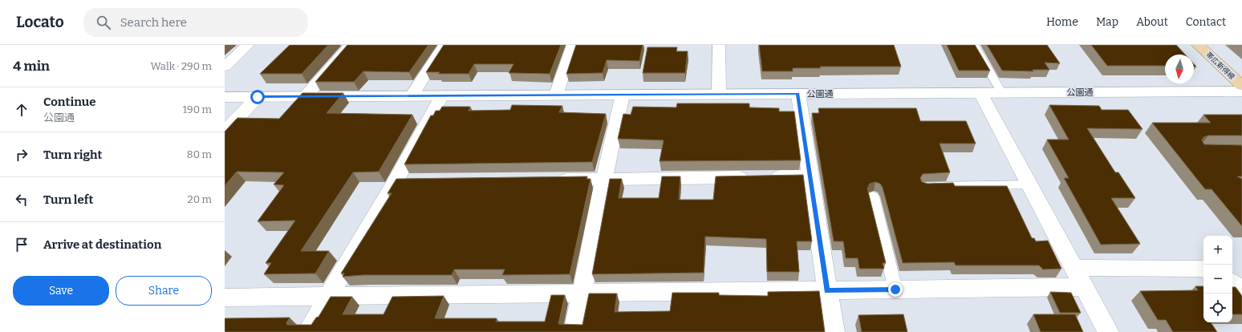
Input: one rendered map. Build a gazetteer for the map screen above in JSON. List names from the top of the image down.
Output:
{
  "streets": {
    "main road": ["帯広新得線"],
    "street": ["公園通"]
  },
  "north": "bottom",
  "page": {
    "header": "Locato",
    "search": "Search here",
    "nav": [
      "Home",
      "Map",
      "About",
      "Contact"
    ],
    "heading": ["4 min", "Walk · 290 m"],
    "list": [
      ["Continue", "公園通", "190 m"],
      ["Turn right", "80 m"],
      ["Turn left", "20 m"],
      "Arrive at destination"
    ],
    "map_buttons": ["+", "−"],
    "buttons": ["Save", "Share"]
  }
}
